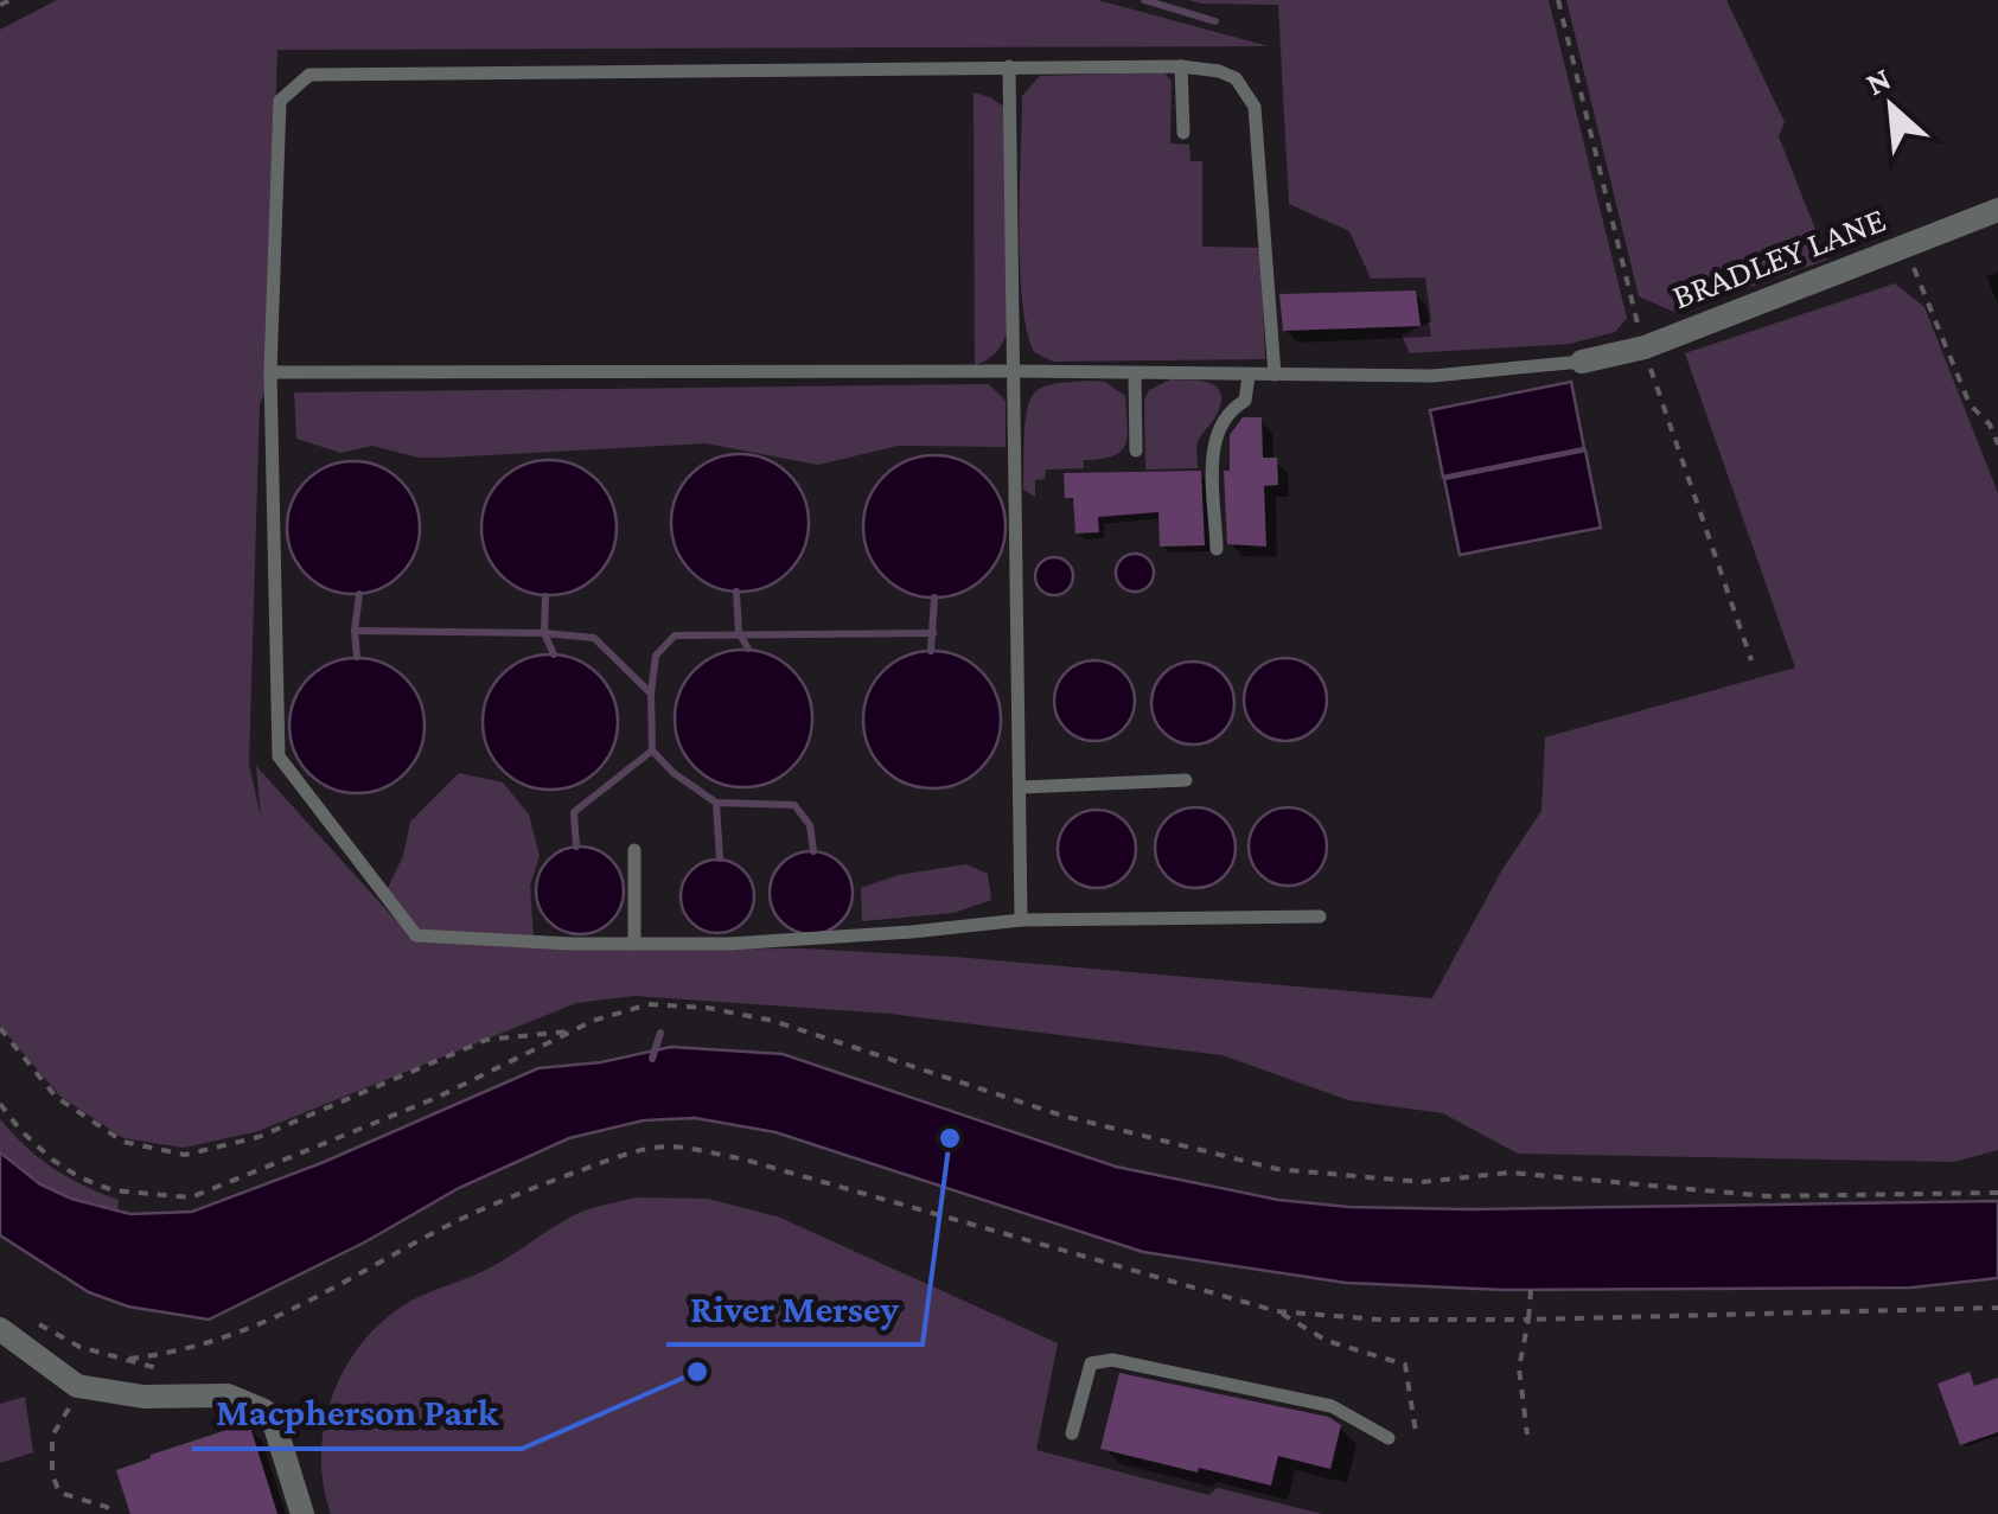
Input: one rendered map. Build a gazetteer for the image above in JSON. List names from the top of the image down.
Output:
{
  "streets": {
    "street": ["BRADLEY LANE"]
  },
  "places": ["River Mersey", "Macpherson Park"],
  "north": "top left"
}
